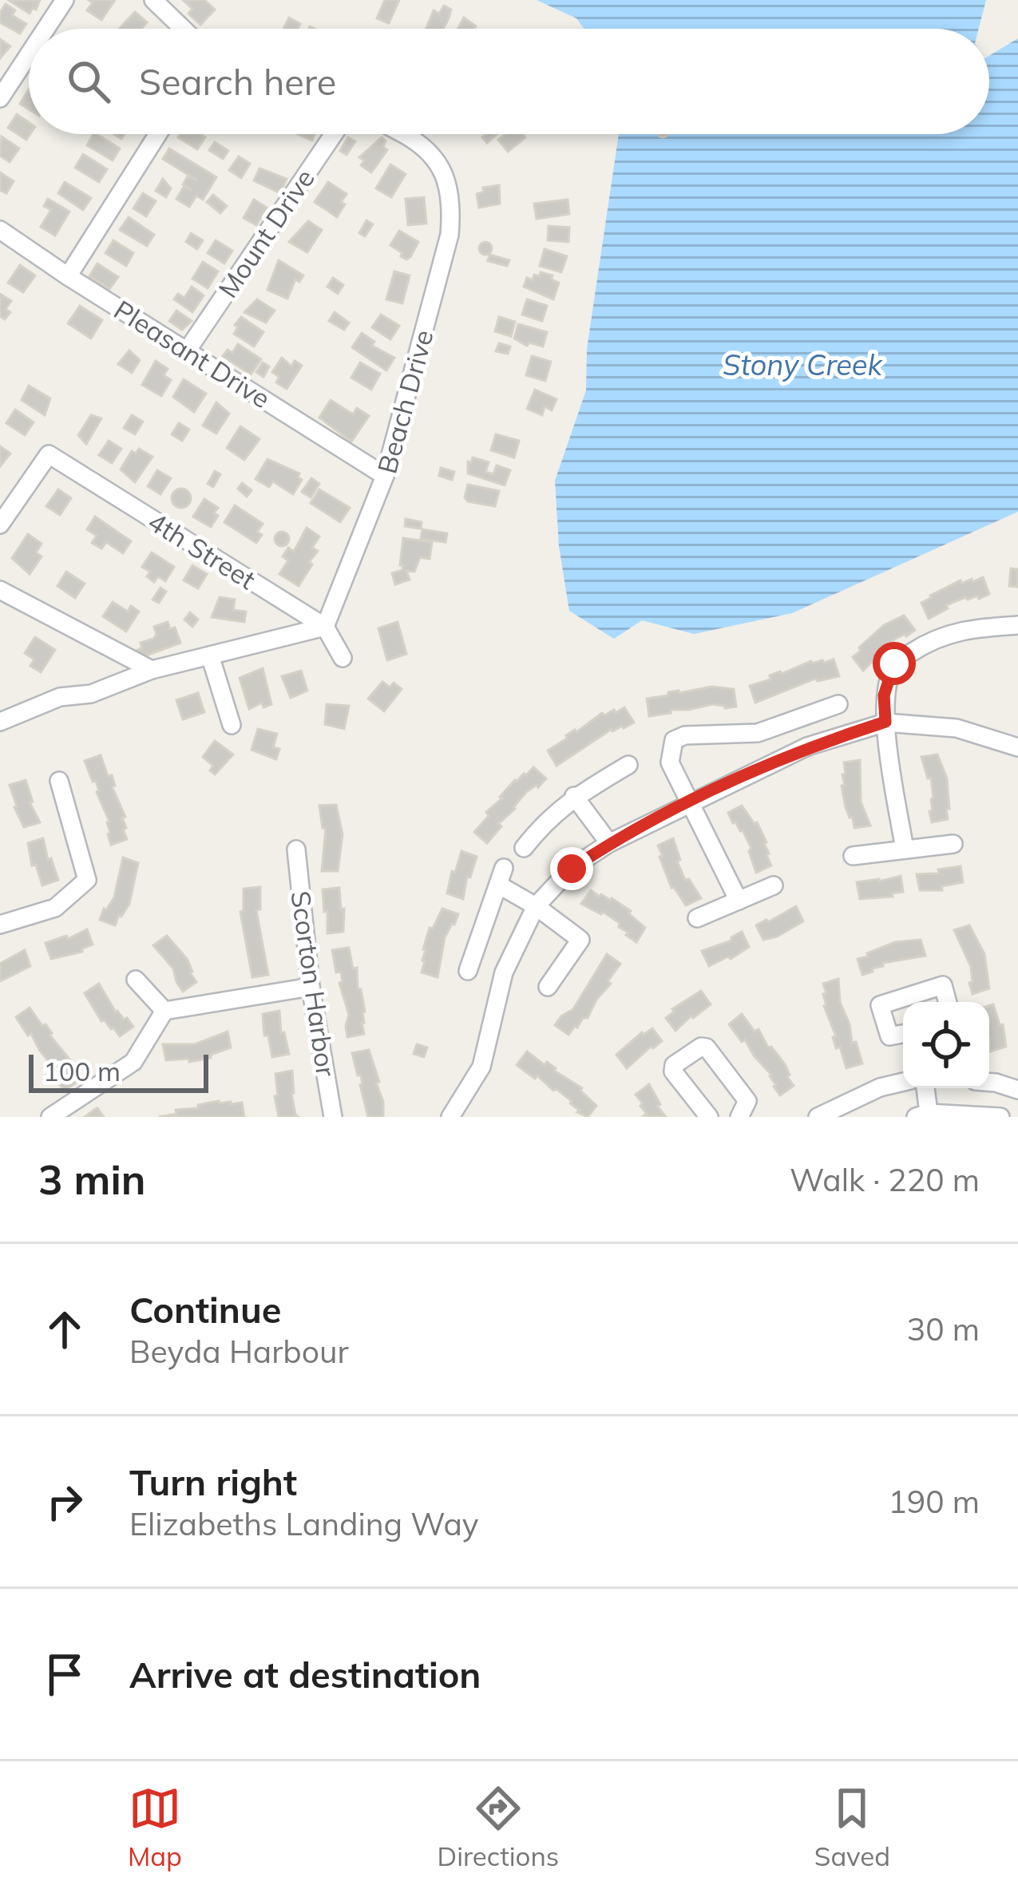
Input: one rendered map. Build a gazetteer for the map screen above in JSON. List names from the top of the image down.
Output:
{
  "streets": {
    "street": [
      "Mount Drive",
      "Pleasant Drive",
      "Beach Drive",
      "4th Street",
      "Scorton Harbor"
    ]
  },
  "crossings": [
    ["Mount Drive", "Pleasant Drive"],
    ["Pleasant Drive", "Beach Drive"],
    ["Beach Drive", "4th Street"]
  ],
  "water": ["Stony Creek"],
  "scale_bar": "100 m",
  "page": {
    "search": "Search here",
    "scale": "100 m",
    "heading": ["3 min", "Walk · 220 m"],
    "list": [
      ["Continue", "Beyda Harbour", "30 m"],
      ["Turn right", "Elizabeths Landing Way", "190 m"],
      "Arrive at destination"
    ],
    "nav": ["Map", "Directions", "Saved"]
  }
}
